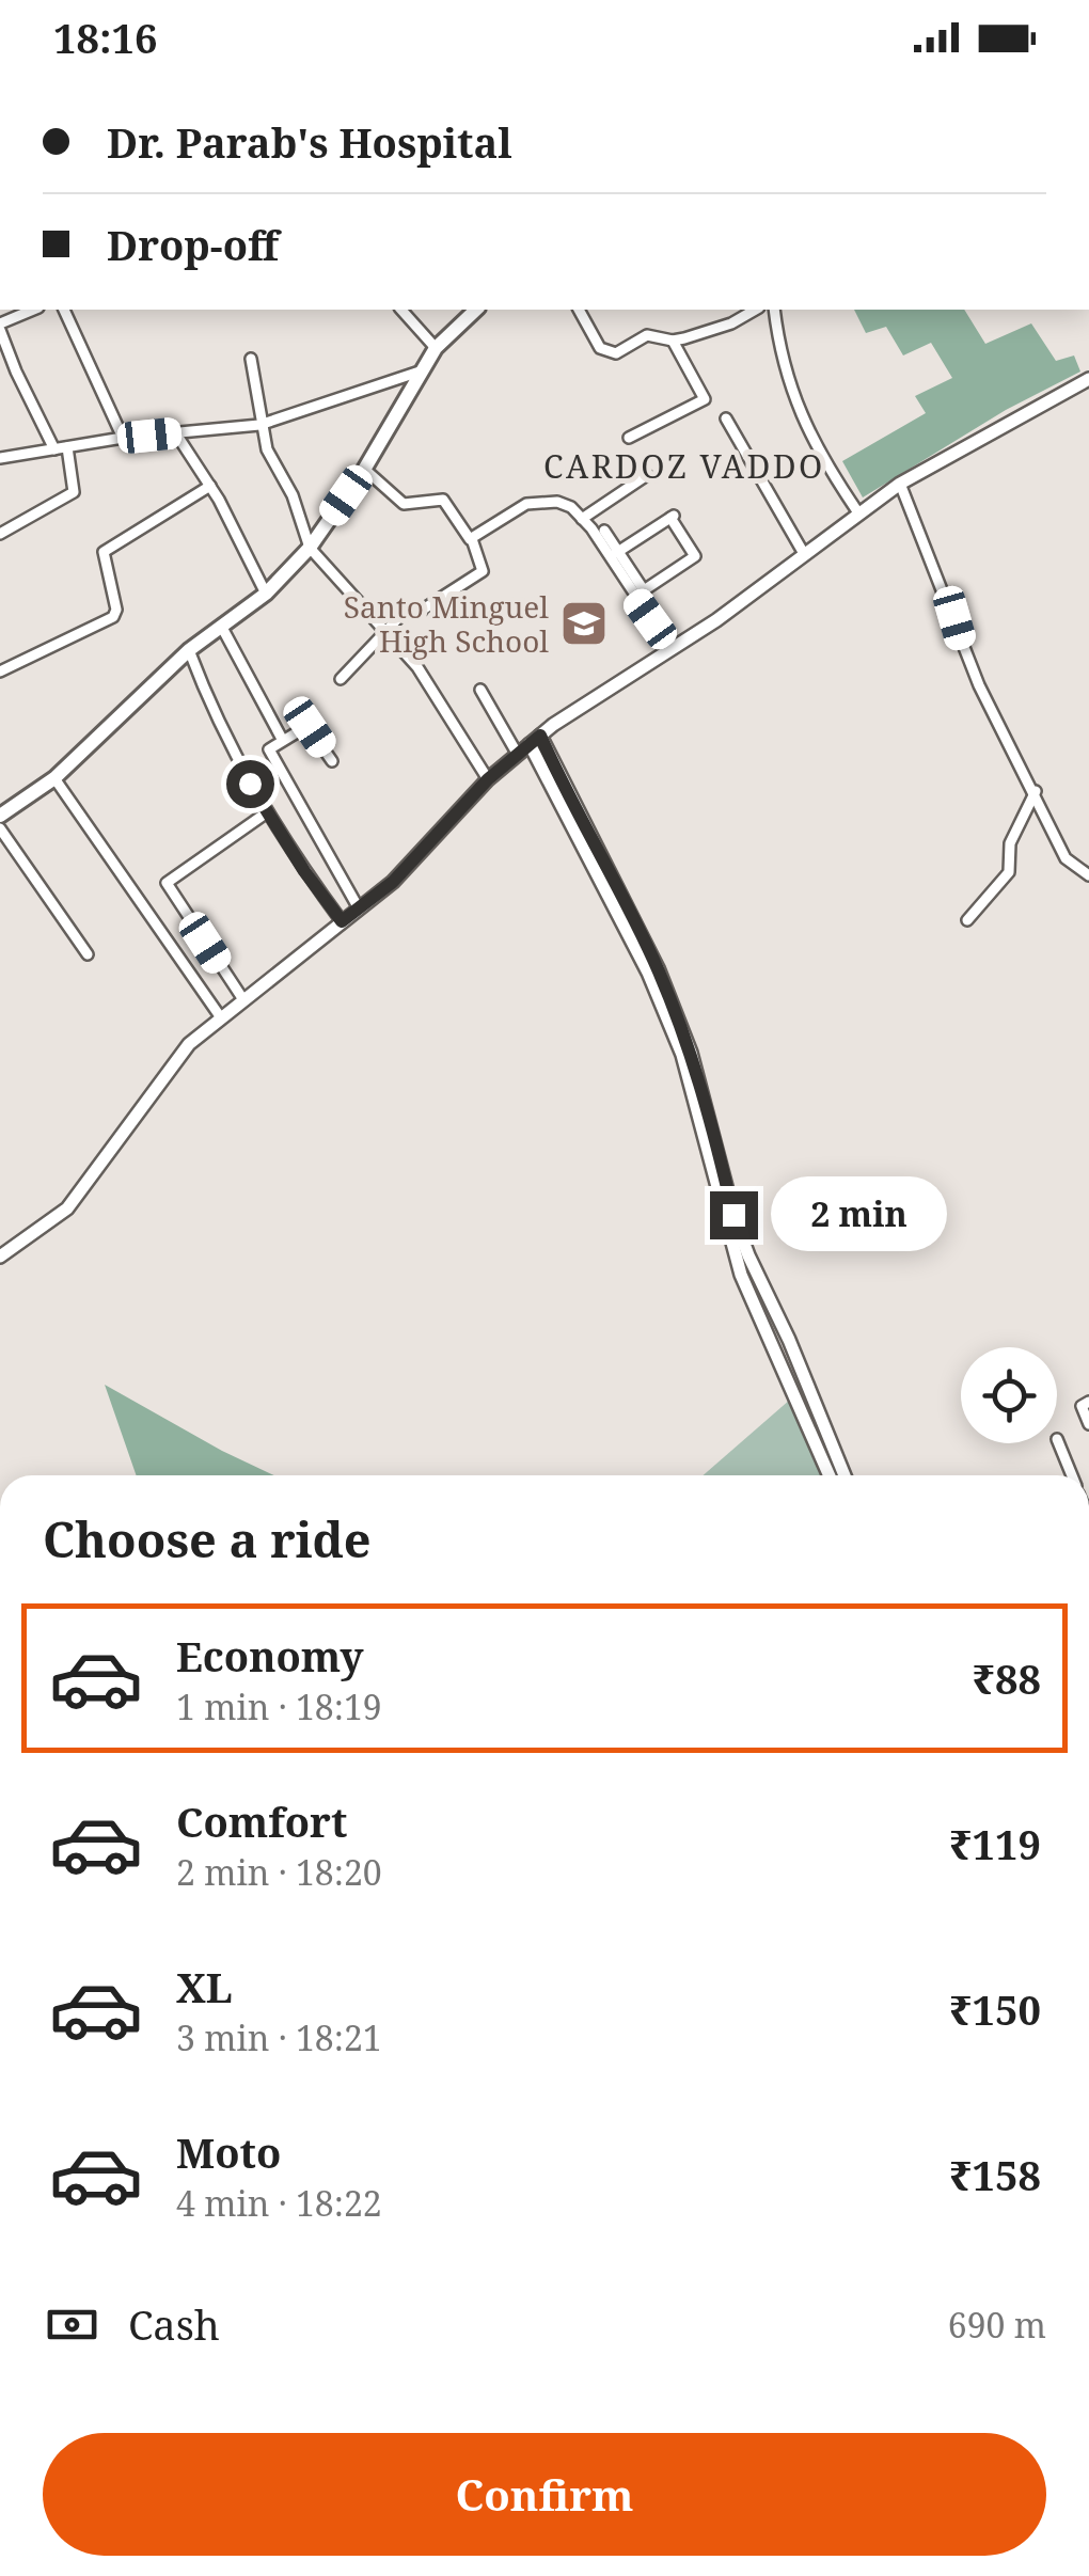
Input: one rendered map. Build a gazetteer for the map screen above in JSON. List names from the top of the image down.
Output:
{
  "districts": ["CARDOZ VADDO"],
  "places": {
    "school or university": ["Santo Minguel High School"]
  },
  "page": {
    "status": "18:16",
    "banner": ["Dr. Parab's Hospital", "Drop-off"],
    "bubble": "2 min",
    "heading": "Choose a ride",
    "list": [
      {
        "name": "Economy",
        "note": "1 min · 18:19",
        "value": "₹88"
      },
      {
        "name": "Comfort",
        "note": "2 min · 18:20",
        "value": "₹119"
      },
      {
        "name": "XL",
        "note": "3 min · 18:21",
        "value": "₹150"
      },
      {
        "name": "Moto",
        "note": "4 min · 18:22",
        "value": "₹158"
      }
    ],
    "pay": ["Cash", "690 m"],
    "buttons": "Confirm"
  }
}
